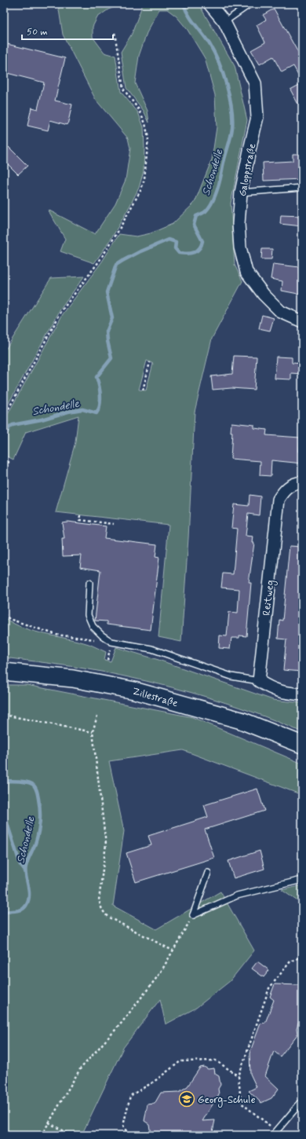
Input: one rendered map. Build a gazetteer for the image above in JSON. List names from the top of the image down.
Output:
{
  "streets": {
    "main road": ["Zillestraße"],
    "street": ["Galoppstraße", "Reitweg"]
  },
  "water": ["Schondelle"],
  "places": {
    "school or university": ["Georg-Schule"]
  },
  "scale_bar": "50 m"
}
